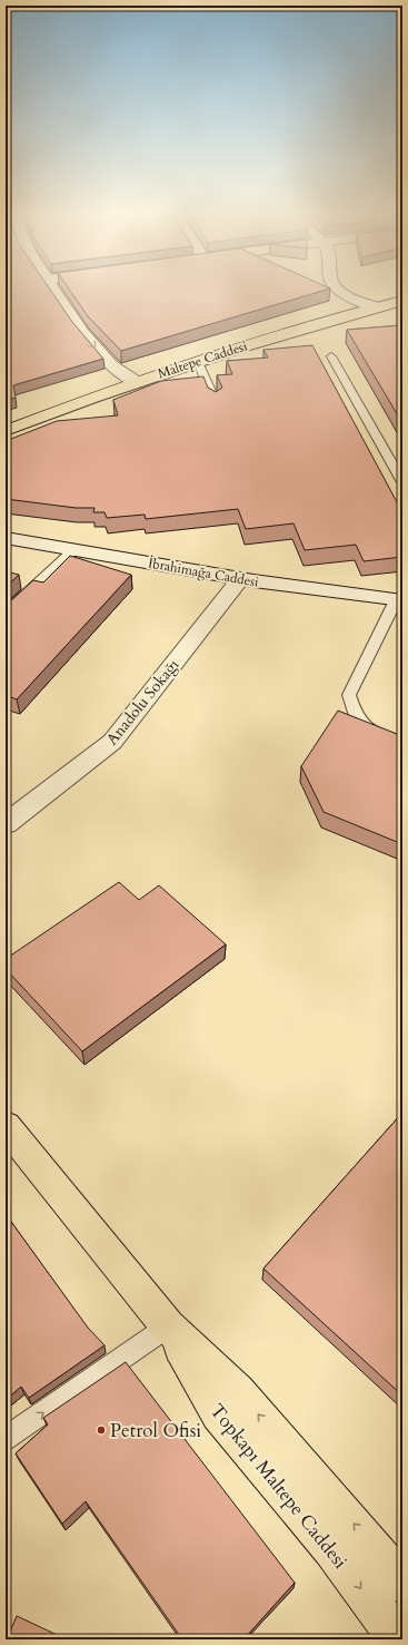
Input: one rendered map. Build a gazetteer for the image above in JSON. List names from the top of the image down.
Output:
{
  "streets": {
    "main road": ["Maltepe Caddesi", "Topkapı Maltepe Caddesi"],
    "street": ["İbrahimağa Caddesi", "Anadolu Sokağı"]
  },
  "crossings": [
    ["İbrahimağa Caddesi", "Anadolu Sokağı"]
  ],
  "places": ["Petrol Ofisi"]
}
